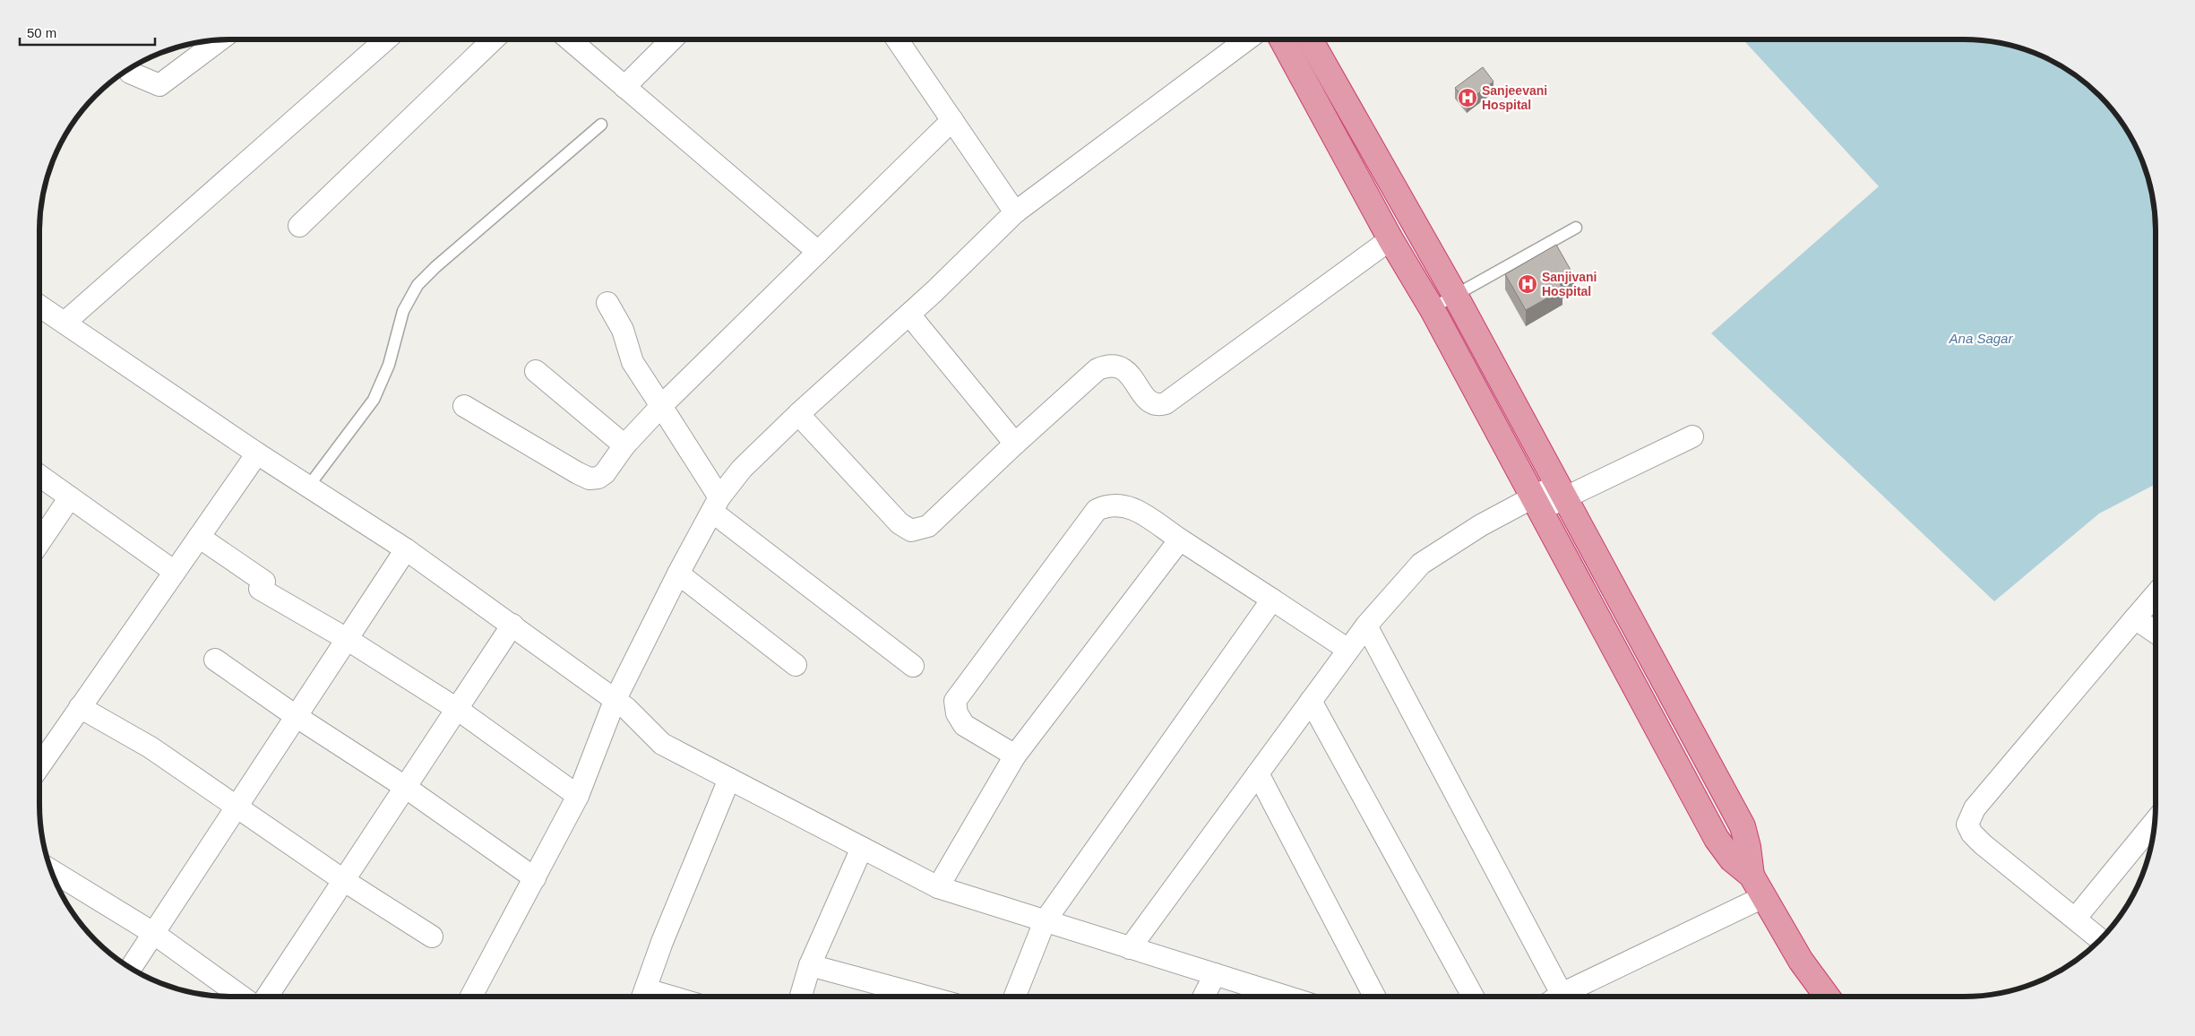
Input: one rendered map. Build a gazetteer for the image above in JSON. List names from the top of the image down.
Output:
{
  "water": ["Ana Sagar"],
  "places": {
    "hospital": ["Sanjeevani Hospital", "Sanjivani Hospital"]
  },
  "scale_bar": "50 m"
}
